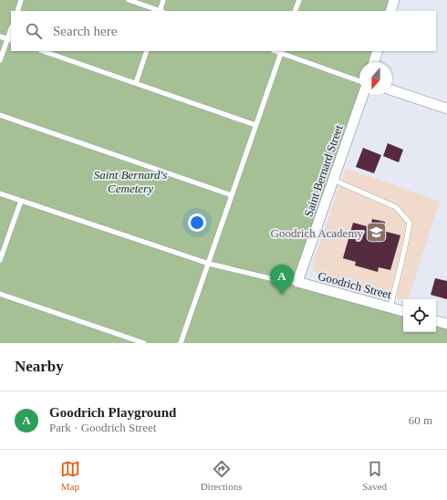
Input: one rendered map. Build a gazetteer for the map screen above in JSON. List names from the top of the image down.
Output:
{
  "streets": {
    "street": ["Saint Bernard Street", "Goodrich Street"]
  },
  "crossings": [
    ["Saint Bernard Street", "Goodrich Street"]
  ],
  "parks": ["Saint Bernard's Cemetery"],
  "places": {
    "school or university": ["Goodrich Academy"]
  },
  "north": "bottom",
  "page": {
    "search": "Search here",
    "pins": "A",
    "heading": "Nearby",
    "list": [
      {
        "mark": "A",
        "name": "Goodrich Playground",
        "note": "Park · Goodrich Street",
        "value": "60 m"
      }
    ],
    "nav": ["Map", "Directions", "Saved"]
  }
}
